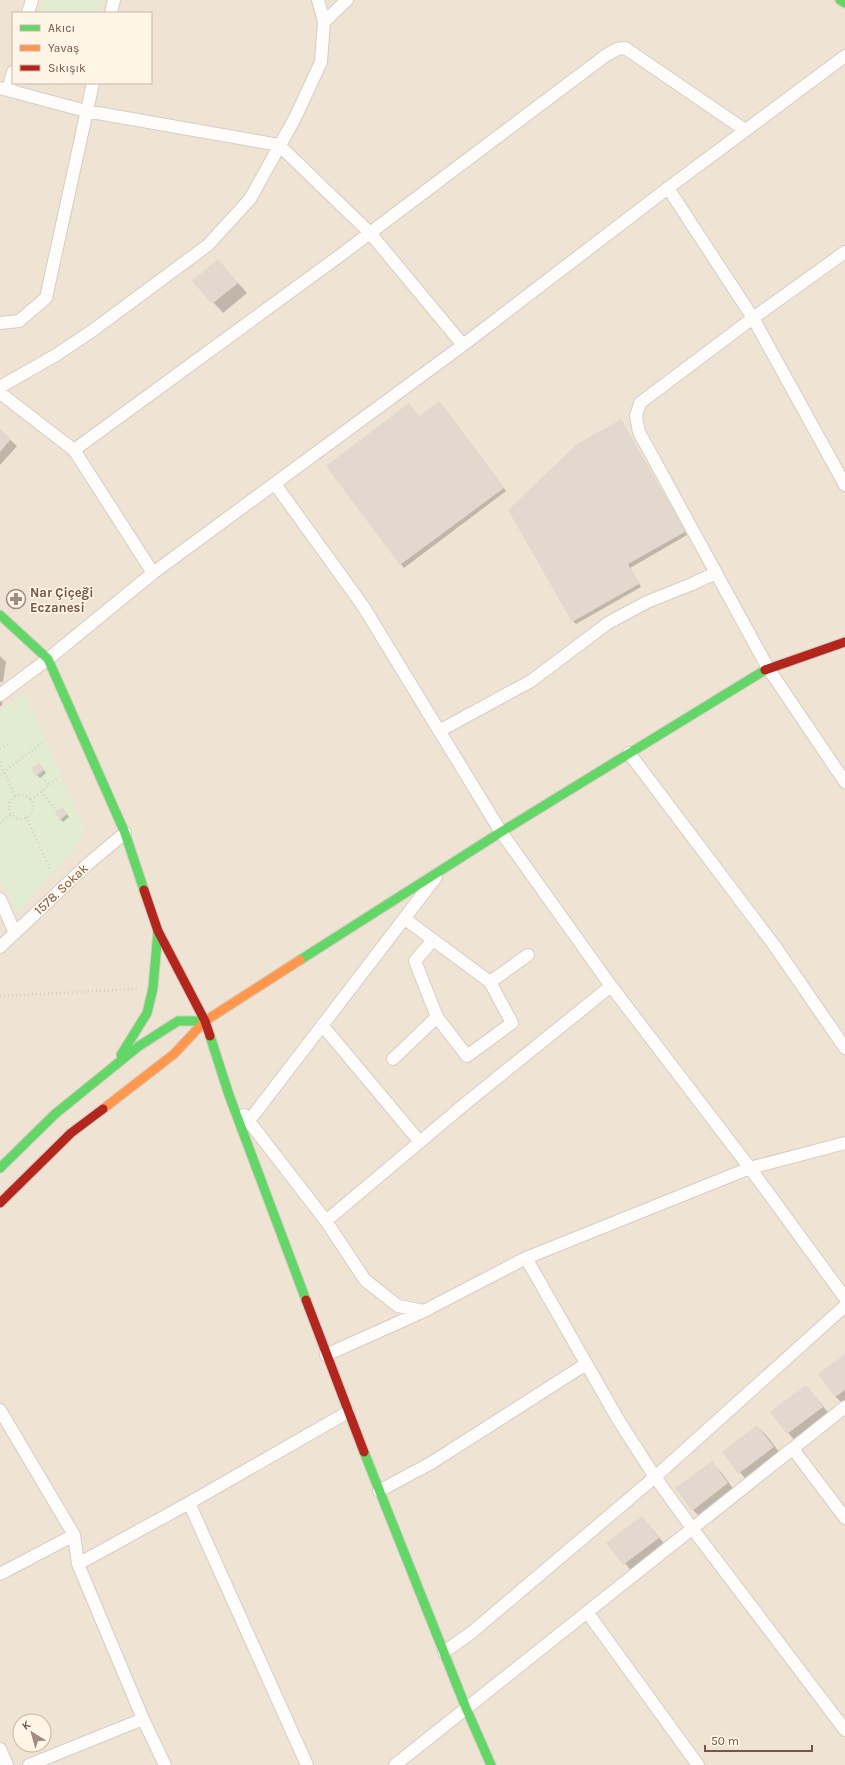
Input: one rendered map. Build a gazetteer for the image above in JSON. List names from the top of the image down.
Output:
{
  "streets": {
    "street": ["1578. Sokak"]
  },
  "places": {
    "pharmacy": ["Nar Çiçeği Eczanesi"]
  },
  "legend": ["Akıcı", "Yavaş", "Sıkışık"],
  "scale_bar": "50 m",
  "north": "top left"
}
